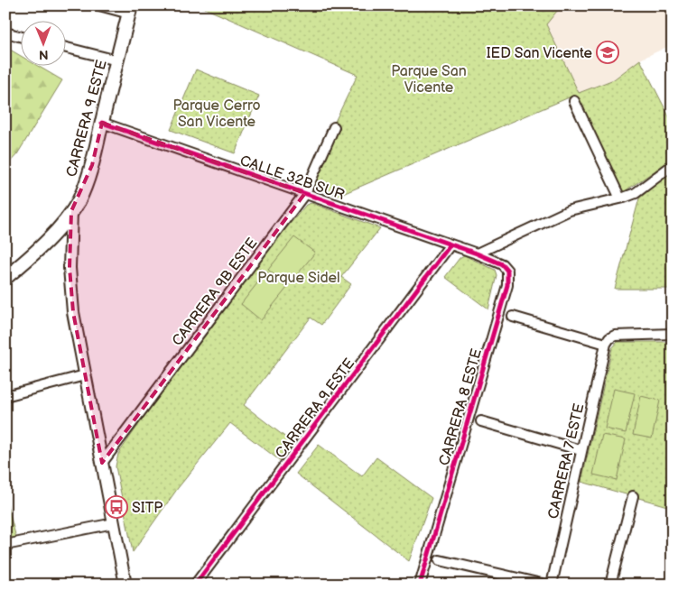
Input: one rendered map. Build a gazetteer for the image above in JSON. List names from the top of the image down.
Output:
{
  "streets": {
    "main road": ["CARRERA 9 ESTE"],
    "street": [
      "CALLE 32B SUR",
      "CARRERA 9B ESTE",
      "CARRERA 8 ESTE",
      "CARRERA 7 ESTE"
    ]
  },
  "crossings": [
    ["CARRERA 9 ESTE", "CALLE 32B SUR"],
    ["CARRERA 9 ESTE", "CARRERA 9B ESTE"],
    ["CALLE 32B SUR", "CARRERA 9B ESTE"],
    ["CALLE 32B SUR", "CARRERA 8 ESTE"]
  ],
  "parks": ["Parque San Vicente", "Parque Cerro San Vicente", "Parque Sidel"],
  "places": {
    "school or university": ["IED San Vicente"],
    "bus stop": ["SITP"]
  },
  "north": "bottom"
}
